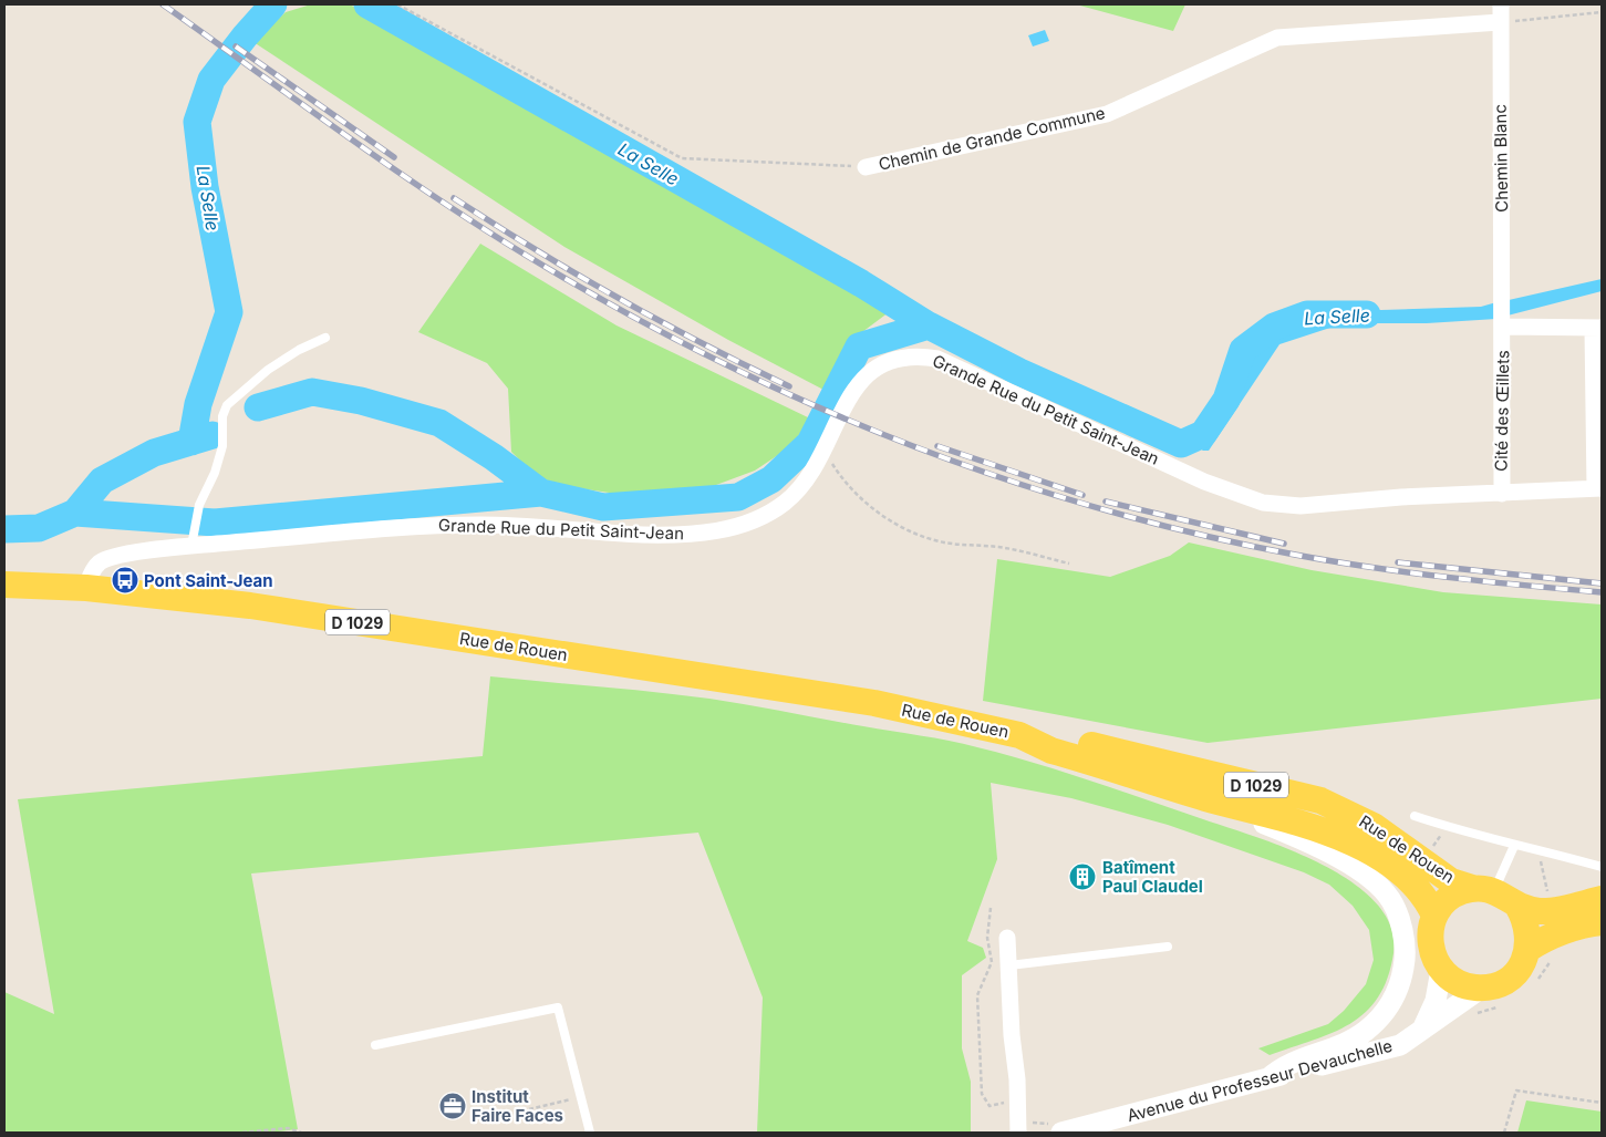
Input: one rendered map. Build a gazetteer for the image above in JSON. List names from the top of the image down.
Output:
{
  "streets": {
    "main road": ["D 1029", "Rue de Rouen"],
    "street": [
      "Chemin de Grande Commune",
      "Chemin Blanc",
      "Grande Rue du Petit Saint-Jean",
      "Cité des Œillets",
      "Avenue du Professeur Devauchelle"
    ]
  },
  "crossings": [
    ["Chemin de Grande Commune", "Chemin Blanc"],
    ["Chemin Blanc", "Cité des Œillets"],
    ["Grande Rue du Petit Saint-Jean", "Cité des Œillets"],
    ["Grande Rue du Petit Saint-Jean", "Rue de Rouen"],
    ["Rue de Rouen", "Avenue du Professeur Devauchelle"]
  ],
  "water": ["La Selle"],
  "places": {
    "bus stop": ["Pont Saint-Jean"],
    "building": ["Batîment Paul Claudel"],
    "office": ["Institut Faire Faces"]
  }
}
